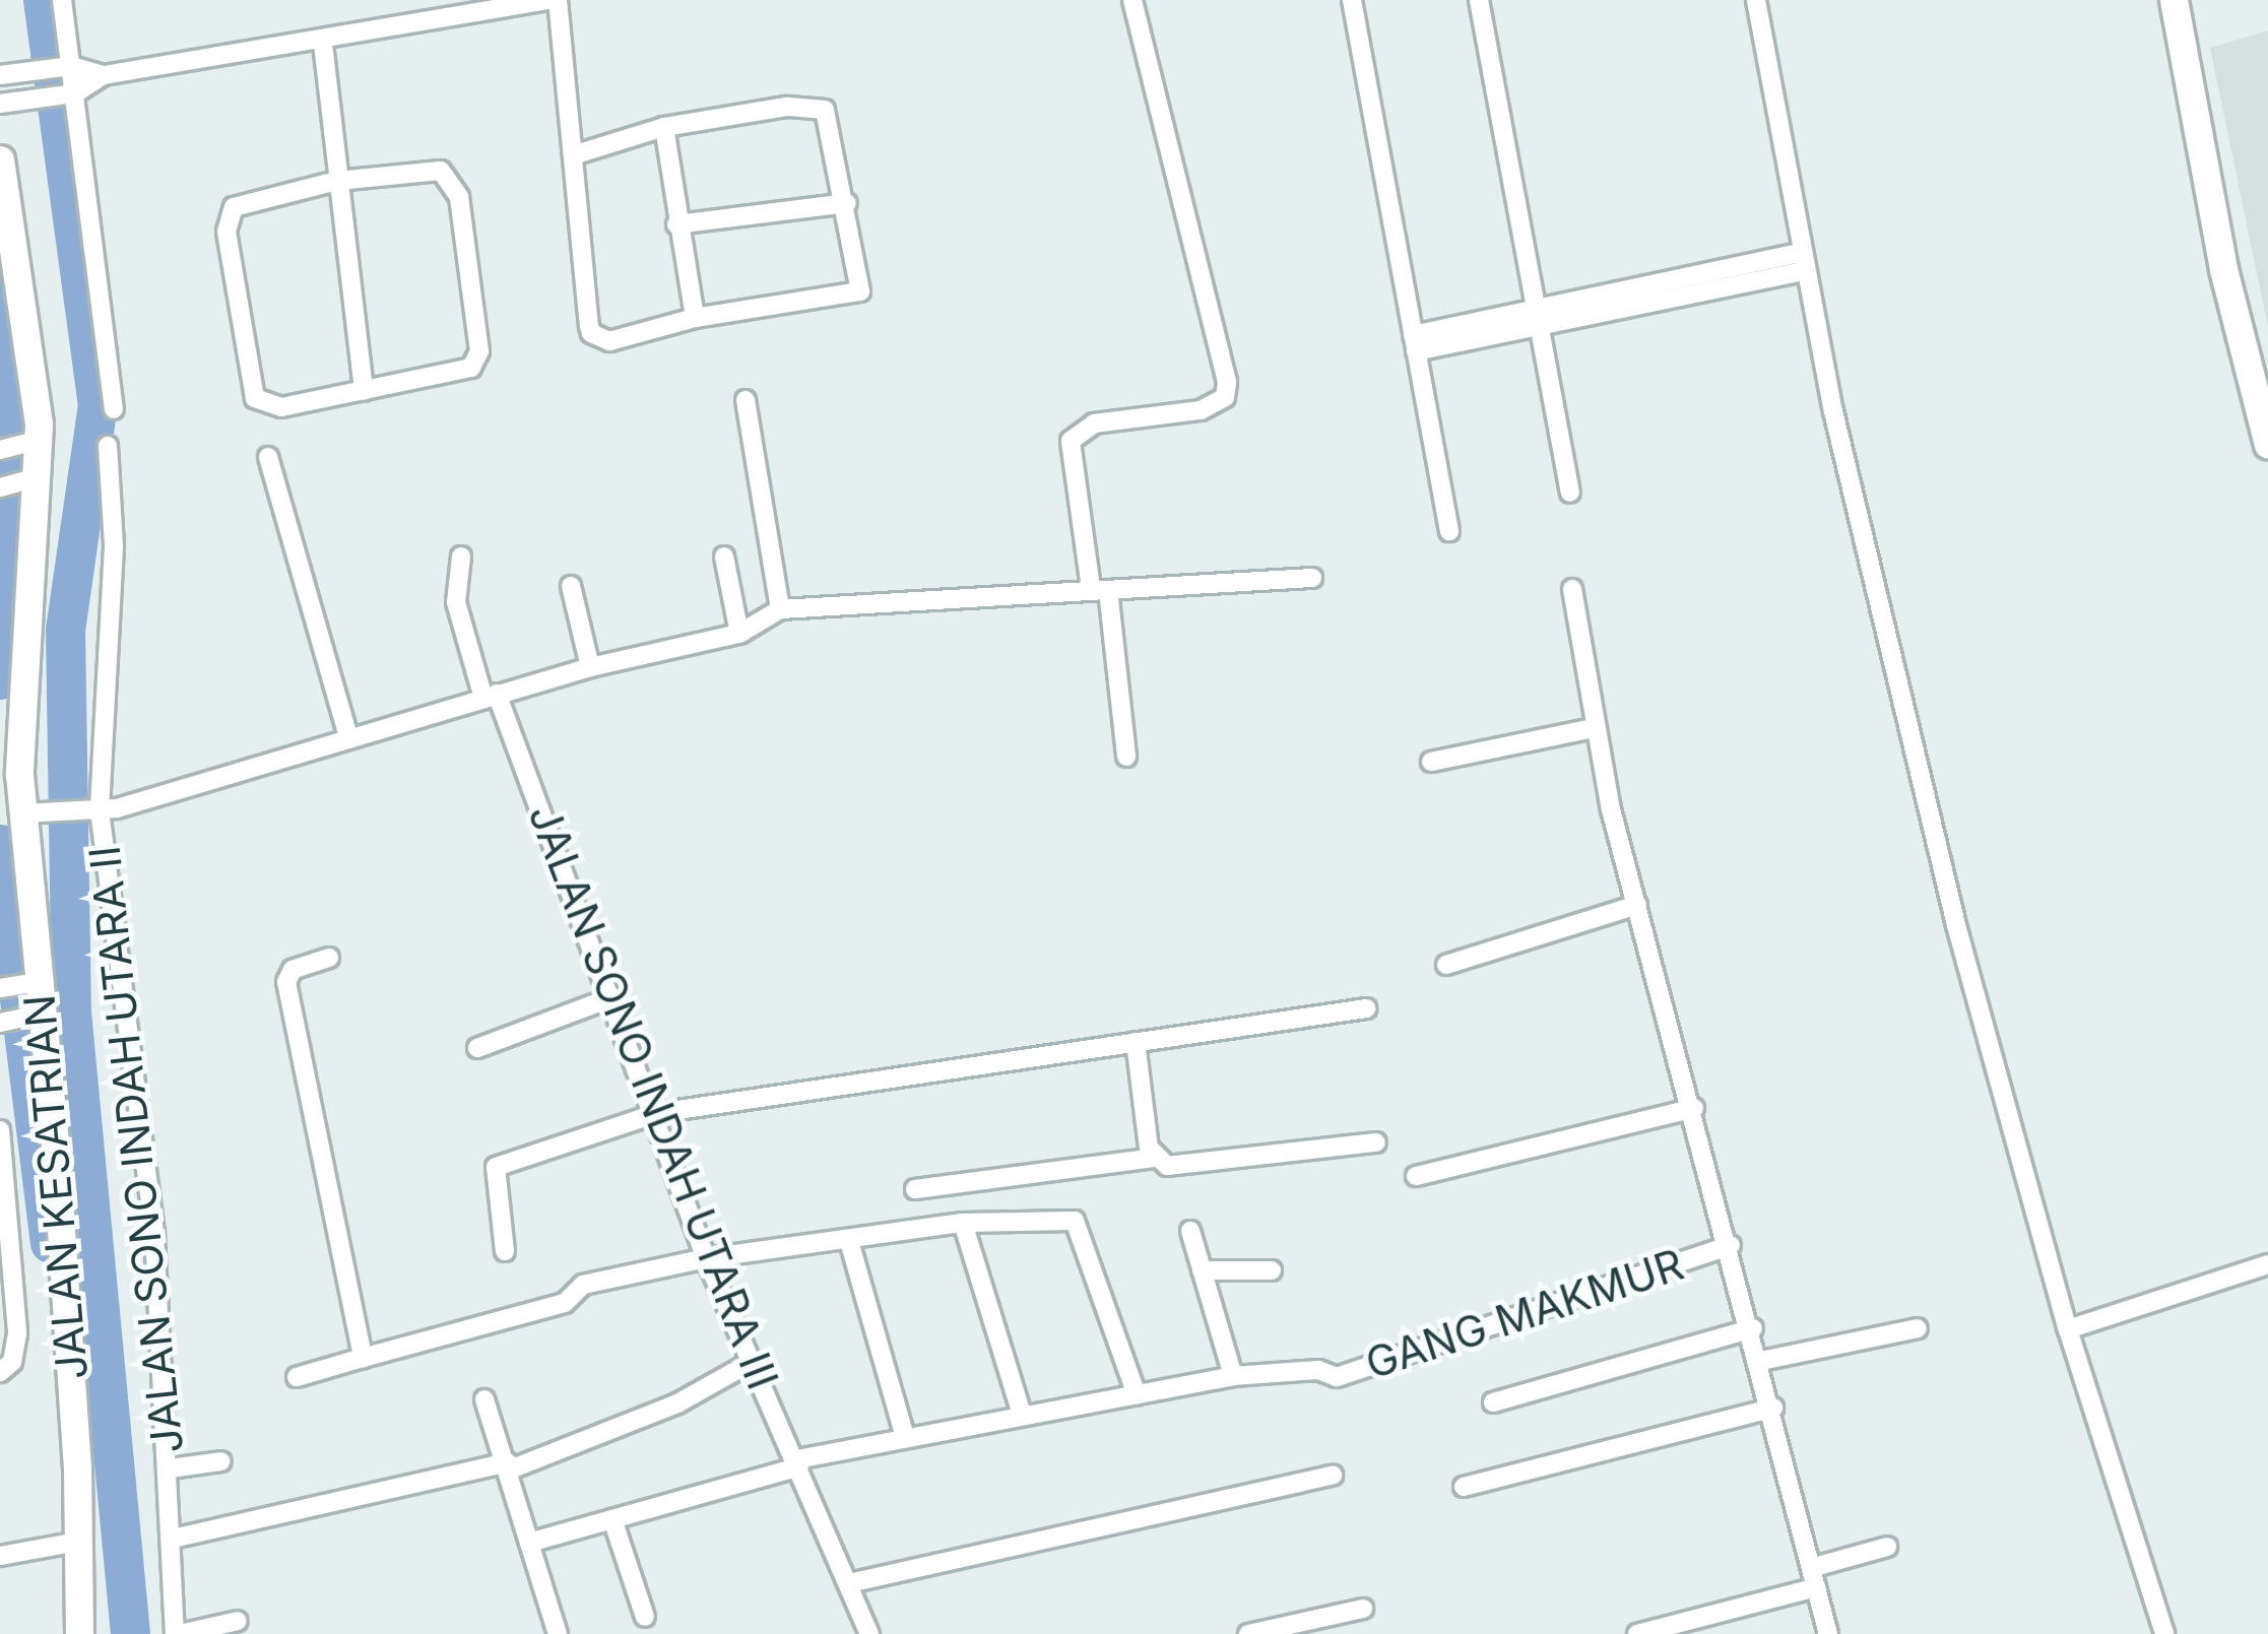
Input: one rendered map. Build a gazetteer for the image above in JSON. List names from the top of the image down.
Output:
{
  "streets": {
    "street": [
      "JALAN SONO INDAH UTARA III",
      "JALAN SONO INDAH UTARA II",
      "JALAN KESATRIAN",
      "GANG MAKMUR"
    ]
  },
  "crossings": [
    ["JALAN SONO INDAH UTARA III", "GANG MAKMUR"]
  ]
}
